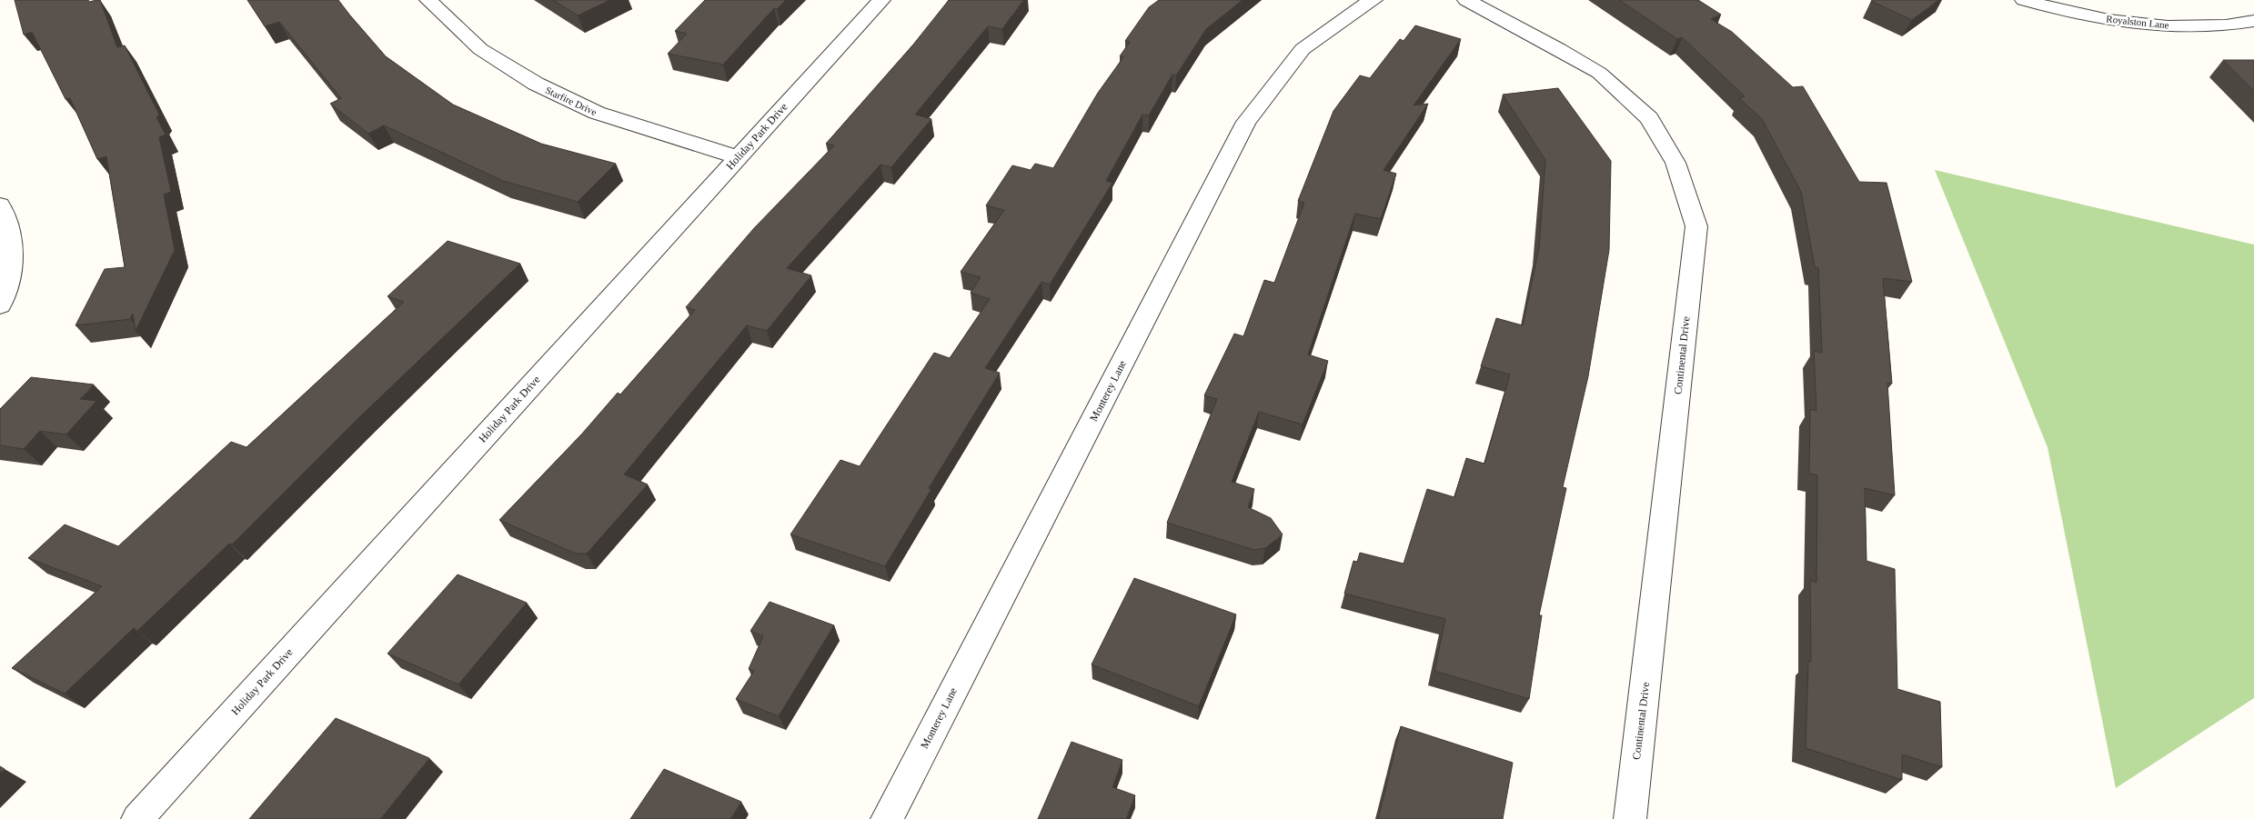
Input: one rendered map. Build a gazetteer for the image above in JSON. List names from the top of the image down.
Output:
{
  "streets": {
    "street": [
      "Royalston Lane",
      "Starfire Drive",
      "Holiday Park Drive",
      "Continental Drive",
      "Monterey Lane"
    ]
  },
  "crossings": [
    ["Starfire Drive", "Holiday Park Drive"]
  ]
}
